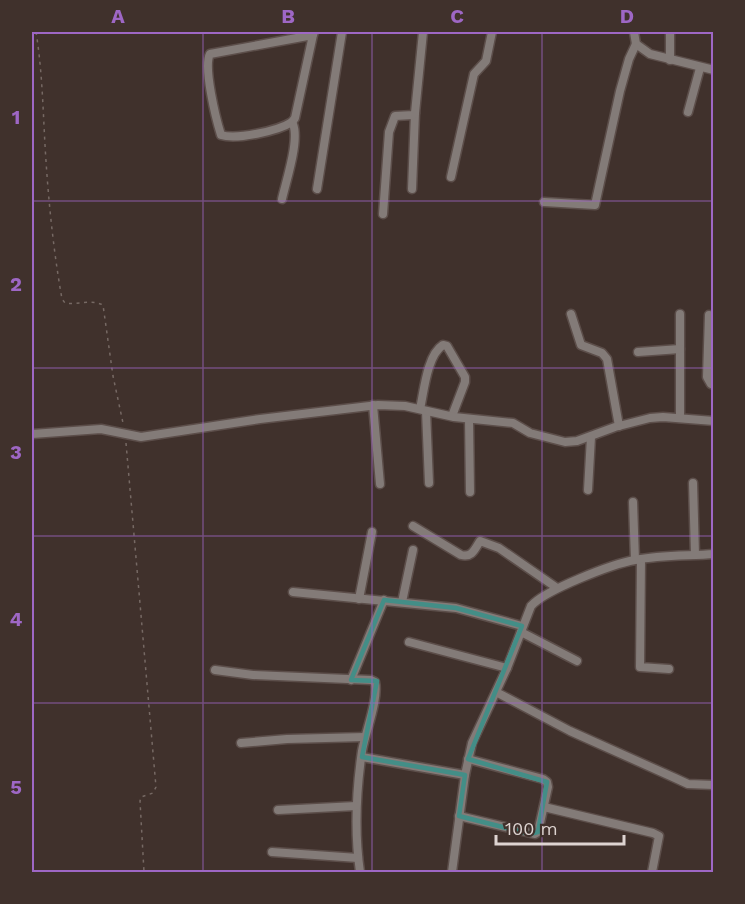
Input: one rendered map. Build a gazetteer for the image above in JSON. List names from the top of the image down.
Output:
{
  "scale_bar": "100 m",
  "grid": {
    "columns": [
      "A",
      "B",
      "C",
      "D"
    ],
    "rows": [
      "1",
      "2",
      "3",
      "4",
      "5"
    ]
  }
}
